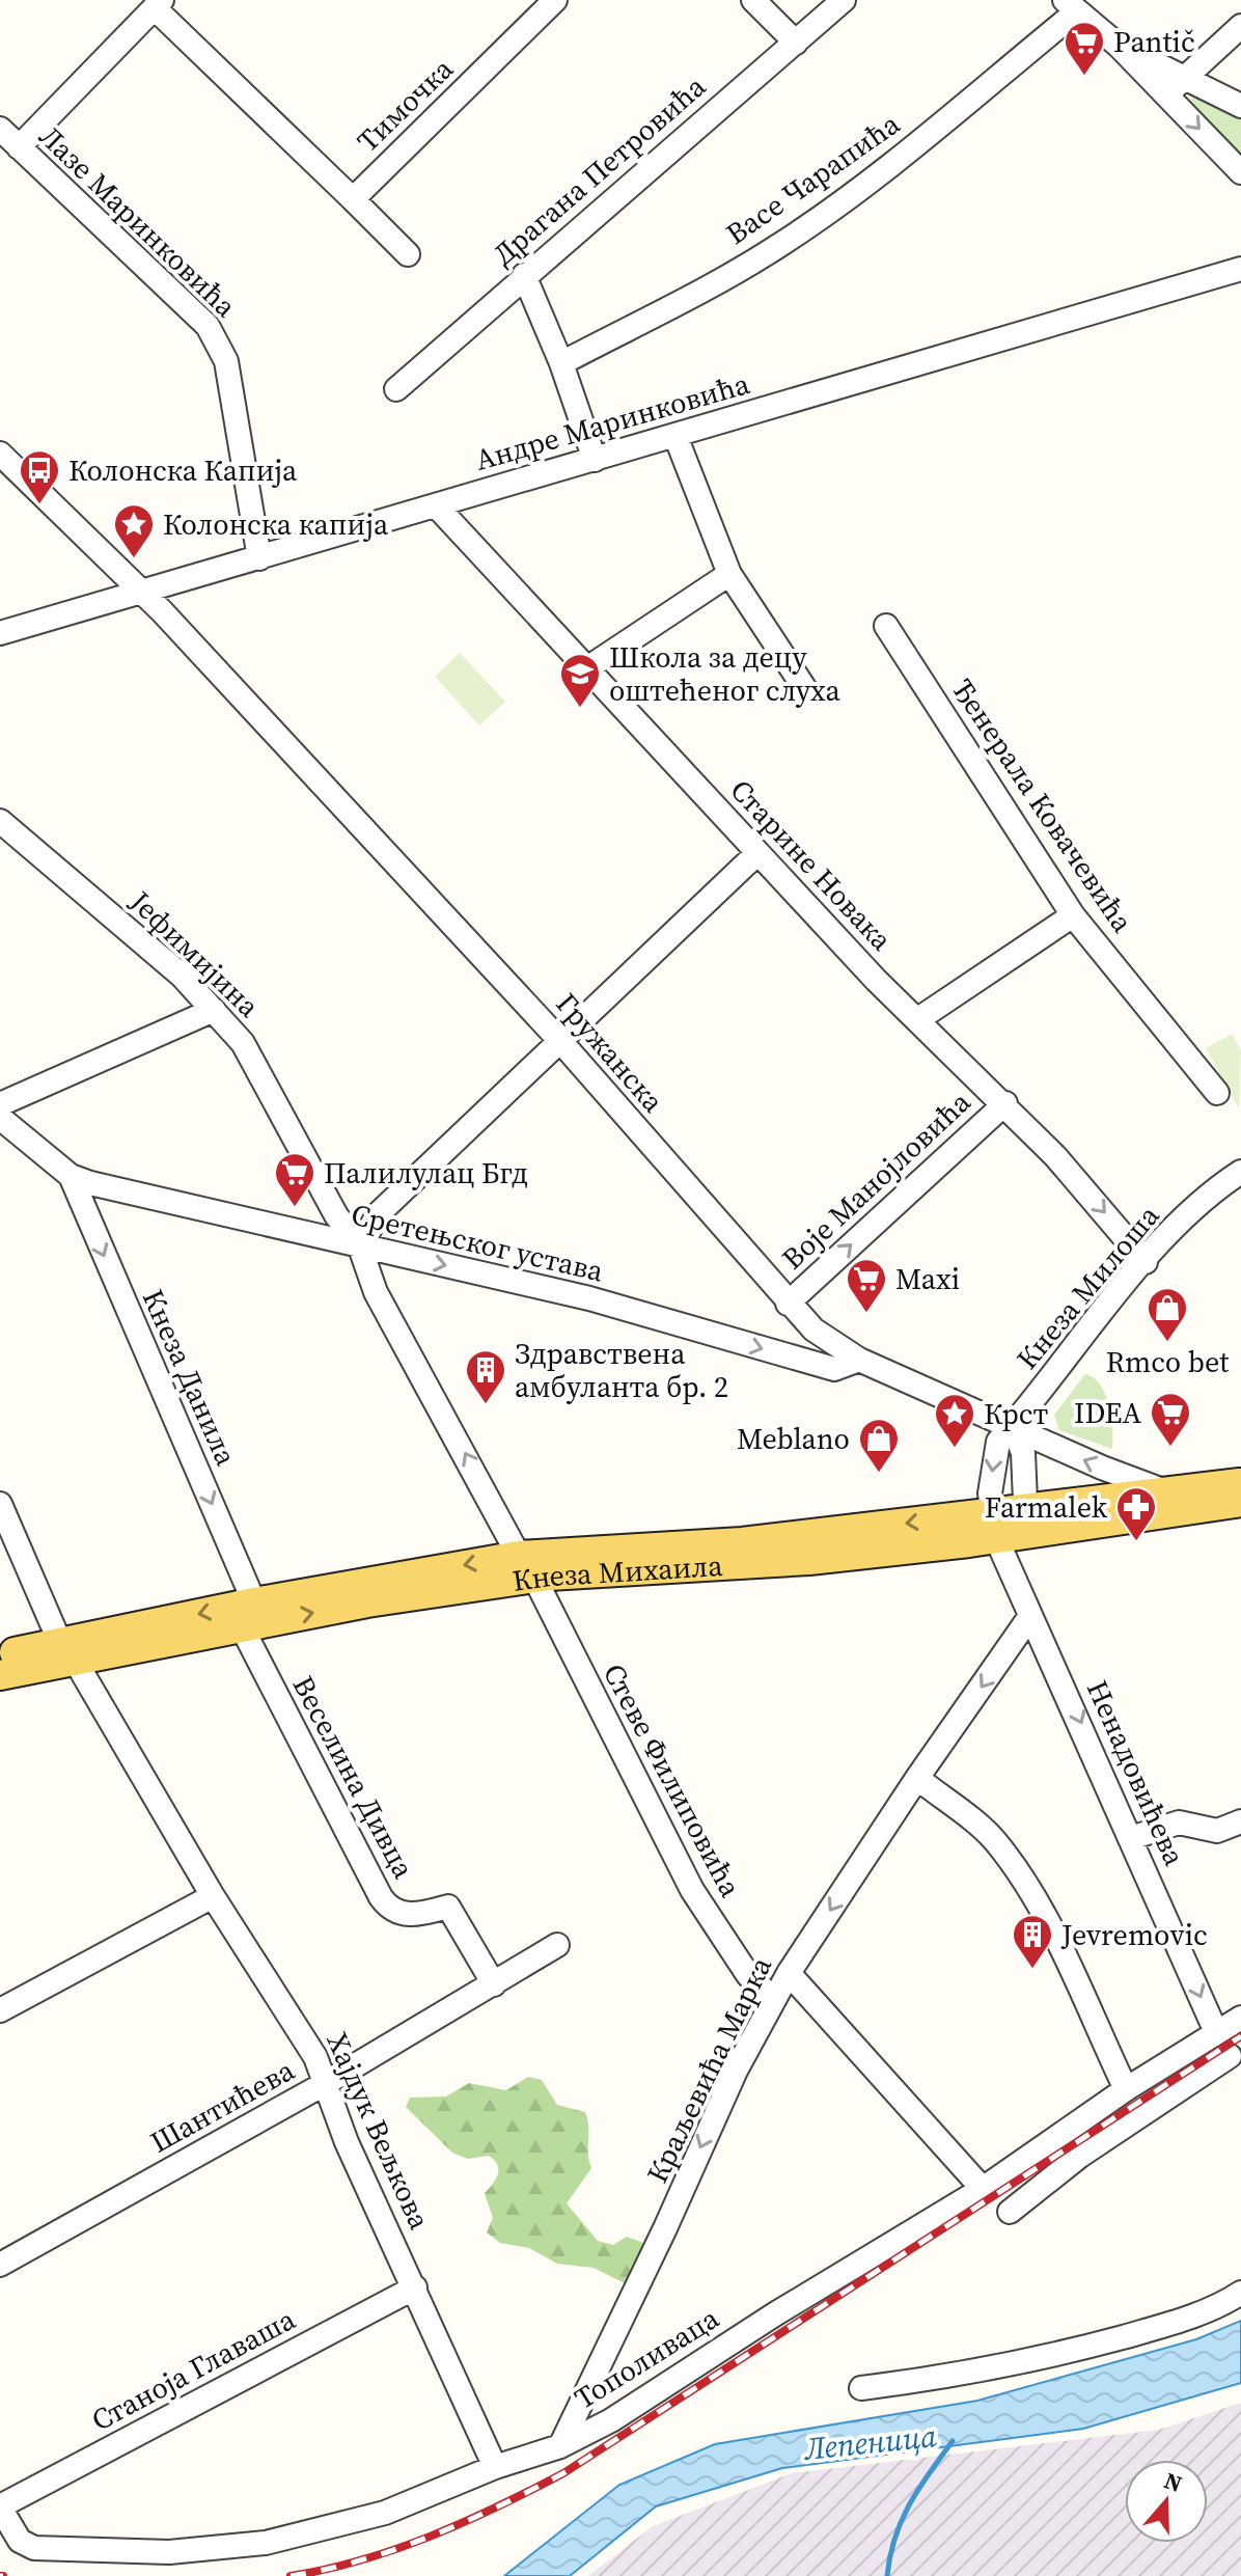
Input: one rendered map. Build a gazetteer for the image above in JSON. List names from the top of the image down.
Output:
{
  "streets": {
    "main road": ["Кнеза Михаила"],
    "street": [
      "Тимочка",
      "Драгана Петровића",
      "Васе Чарапића",
      "Лазе Маринковића",
      "Андре Маринковића",
      "Ђенерала Ковачевића",
      "Старине Новака",
      "Јефимијина",
      "Гружанска",
      "Воје Манојловића",
      "Сретењског устава",
      "Кнеза Милоша",
      "Кнеза Данила",
      "Ненадовићева",
      "Веселина Дивца",
      "Стеве Филиповића",
      "Краљевића Марка",
      "Шантићева",
      "Хајдук Вељкова",
      "Тополиваца",
      "Станоја Главаша"
    ]
  },
  "crossings": [
    ["Лазе Маринковића", "Андре Маринковића"],
    ["Андре Маринковића", "Старине Новака"],
    ["Андре Маринковића", "Гружанска"],
    ["Старине Новака", "Воје Манојловића"],
    ["Старине Новака", "Кнеза Милоша"],
    ["Јефимијина", "Сретењског устава"],
    ["Јефимијина", "Кнеза Михаила"],
    ["Јефимијина", "Стеве Филиповића"],
    ["Гружанска", "Воје Манојловића"],
    ["Гружанска", "Сретењског устава"],
    ["Гружанска", "Кнеза Милоша"],
    ["Гружанска", "Кнеза Михаила"],
    ["Сретењског устава", "Кнеза Данила"],
    ["Кнеза Данила", "Кнеза Михаила"],
    ["Кнеза Данила", "Веселина Дивца"],
    ["Кнеза Михаила", "Ненадовићева"],
    ["Кнеза Михаила", "Веселина Дивца"],
    ["Кнеза Михаила", "Стеве Филиповића"],
    ["Кнеза Михаила", "Хајдук Вељкова"],
    ["Ненадовићева", "Краљевића Марка"],
    ["Ненадовићева", "Тополиваца"],
    ["Веселина Дивца", "Шантићева"],
    ["Стеве Филиповића", "Краљевића Марка"],
    ["Краљевића Марка", "Тополиваца"],
    ["Шантићева", "Хајдук Вељкова"],
    ["Хајдук Вељкова", "Тополиваца"],
    ["Хајдук Вељкова", "Станоја Главаша"],
    ["Тополиваца", "Станоја Главаша"]
  ],
  "one_way": [
    "Јефимијина",
    "Воје Манојловића",
    "Сретењског устава",
    "Кнеза Данила",
    "Краљевића Марка"
  ],
  "water": ["Лепеница"],
  "places": {
    "supermarket": [
      "Pantič",
      "Палилулац Бгд",
      "Maxi",
      "IDEA"
    ],
    "bus stop": ["Колонска Капија"],
    "place": ["Колонска капија", "Крст"],
    "school or university": ["Школа за децу оштећеног слуха"],
    "shop": ["Rmco bet", "Meblano"],
    "building": ["Здравствена амбуланта бр. 2", "Jevremovic"],
    "pharmacy": ["Farmalek"]
  },
  "north": "top"
}
